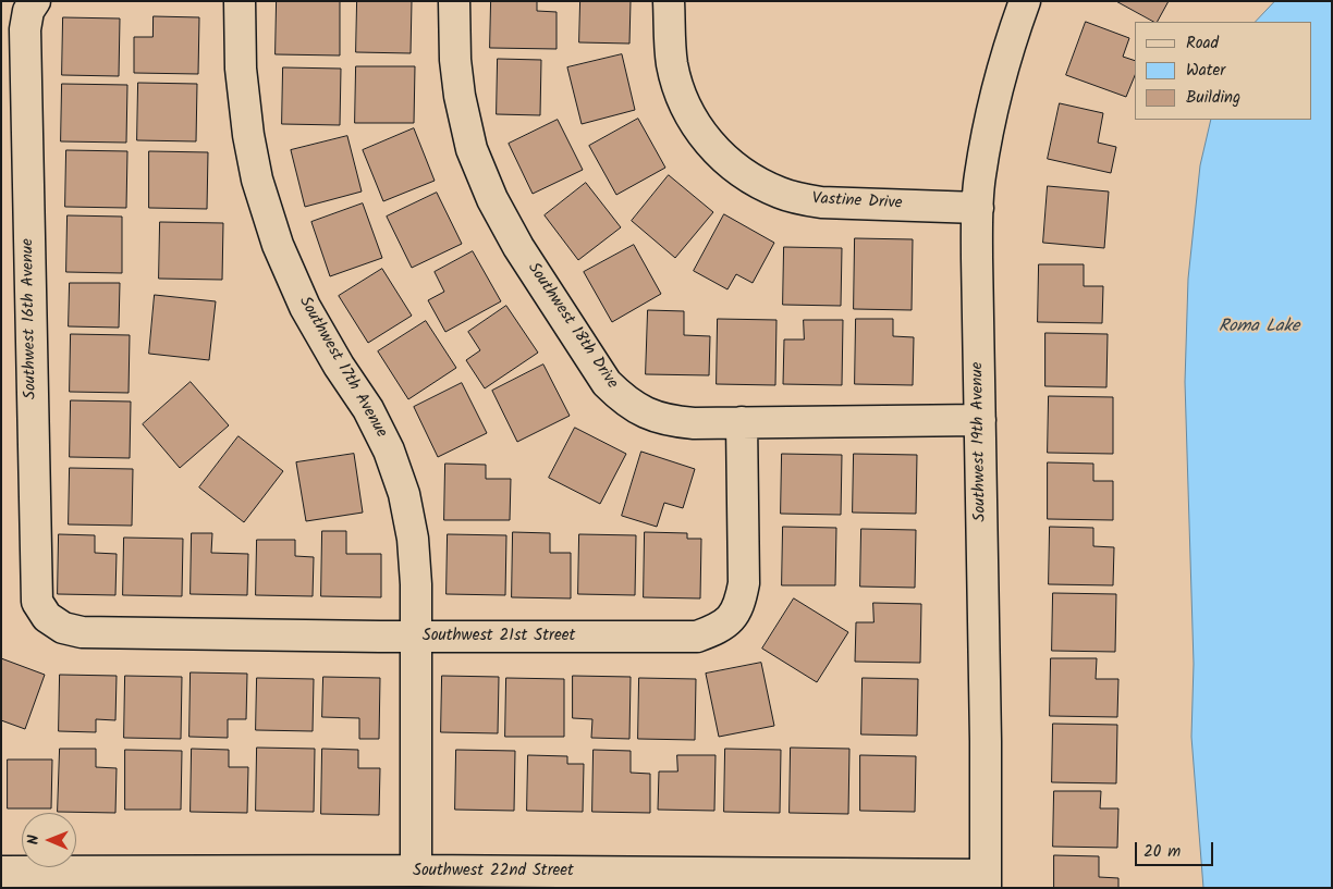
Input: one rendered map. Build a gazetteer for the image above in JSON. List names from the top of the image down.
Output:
{
  "streets": {
    "street": [
      "Vastine Drive",
      "Southwest 16th Avenue",
      "Southwest 18th Drive",
      "Southwest 17th Avenue",
      "Southwest 19th Avenue",
      "Southwest 21st Street",
      "Southwest 22nd Street"
    ]
  },
  "crossings": [
    ["Vastine Drive", "Southwest 19th Avenue"],
    ["Southwest 16th Avenue", "Southwest 21st Street"],
    ["Southwest 18th Drive", "Southwest 19th Avenue"],
    ["Southwest 18th Drive", "Southwest 21st Street"],
    ["Southwest 17th Avenue", "Southwest 21st Street"],
    ["Southwest 17th Avenue", "Southwest 22nd Street"],
    ["Southwest 19th Avenue", "Southwest 22nd Street"]
  ],
  "water": ["Roma Lake"],
  "legend": ["Road", "Water", "Building"],
  "scale_bar": "20 m",
  "north": "left"
}
